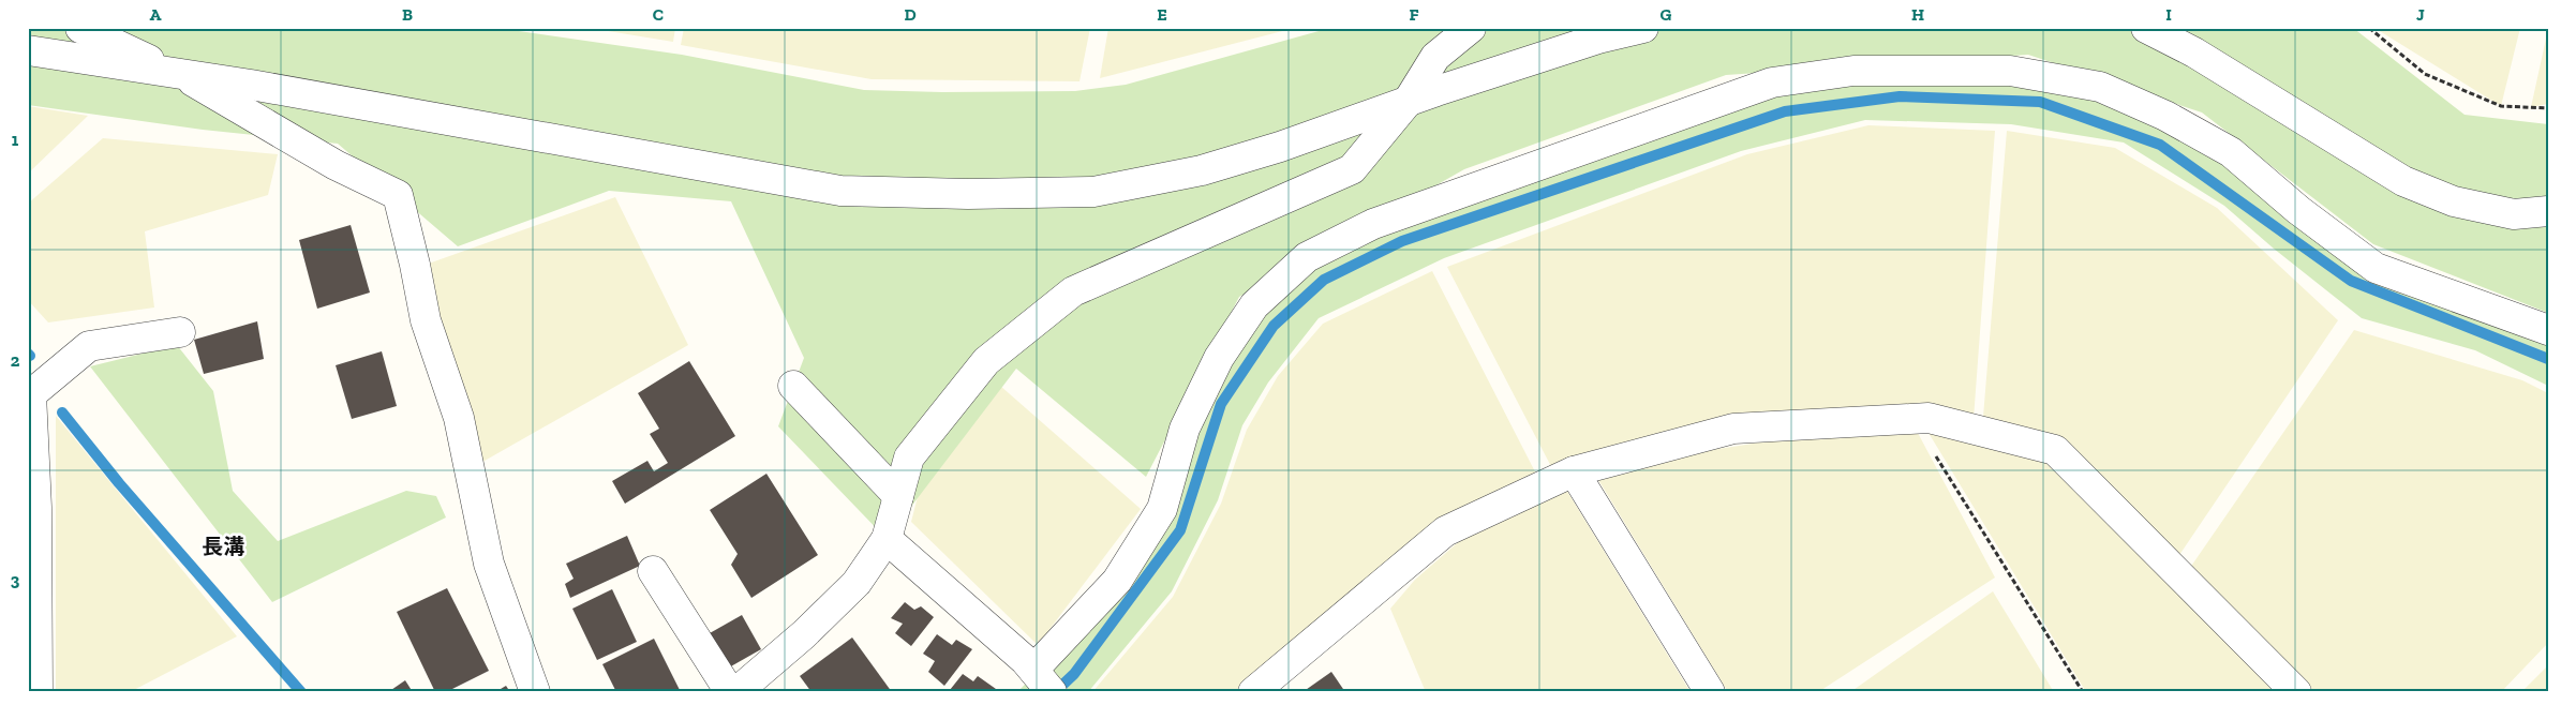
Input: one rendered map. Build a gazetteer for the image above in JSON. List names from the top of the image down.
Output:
{
  "districts": ["長溝"],
  "grid": {
    "columns": [
      "A",
      "B",
      "C",
      "D",
      "E",
      "F",
      "G",
      "H",
      "I",
      "J"
    ],
    "rows": ["1", "2", "3"]
  }
}
